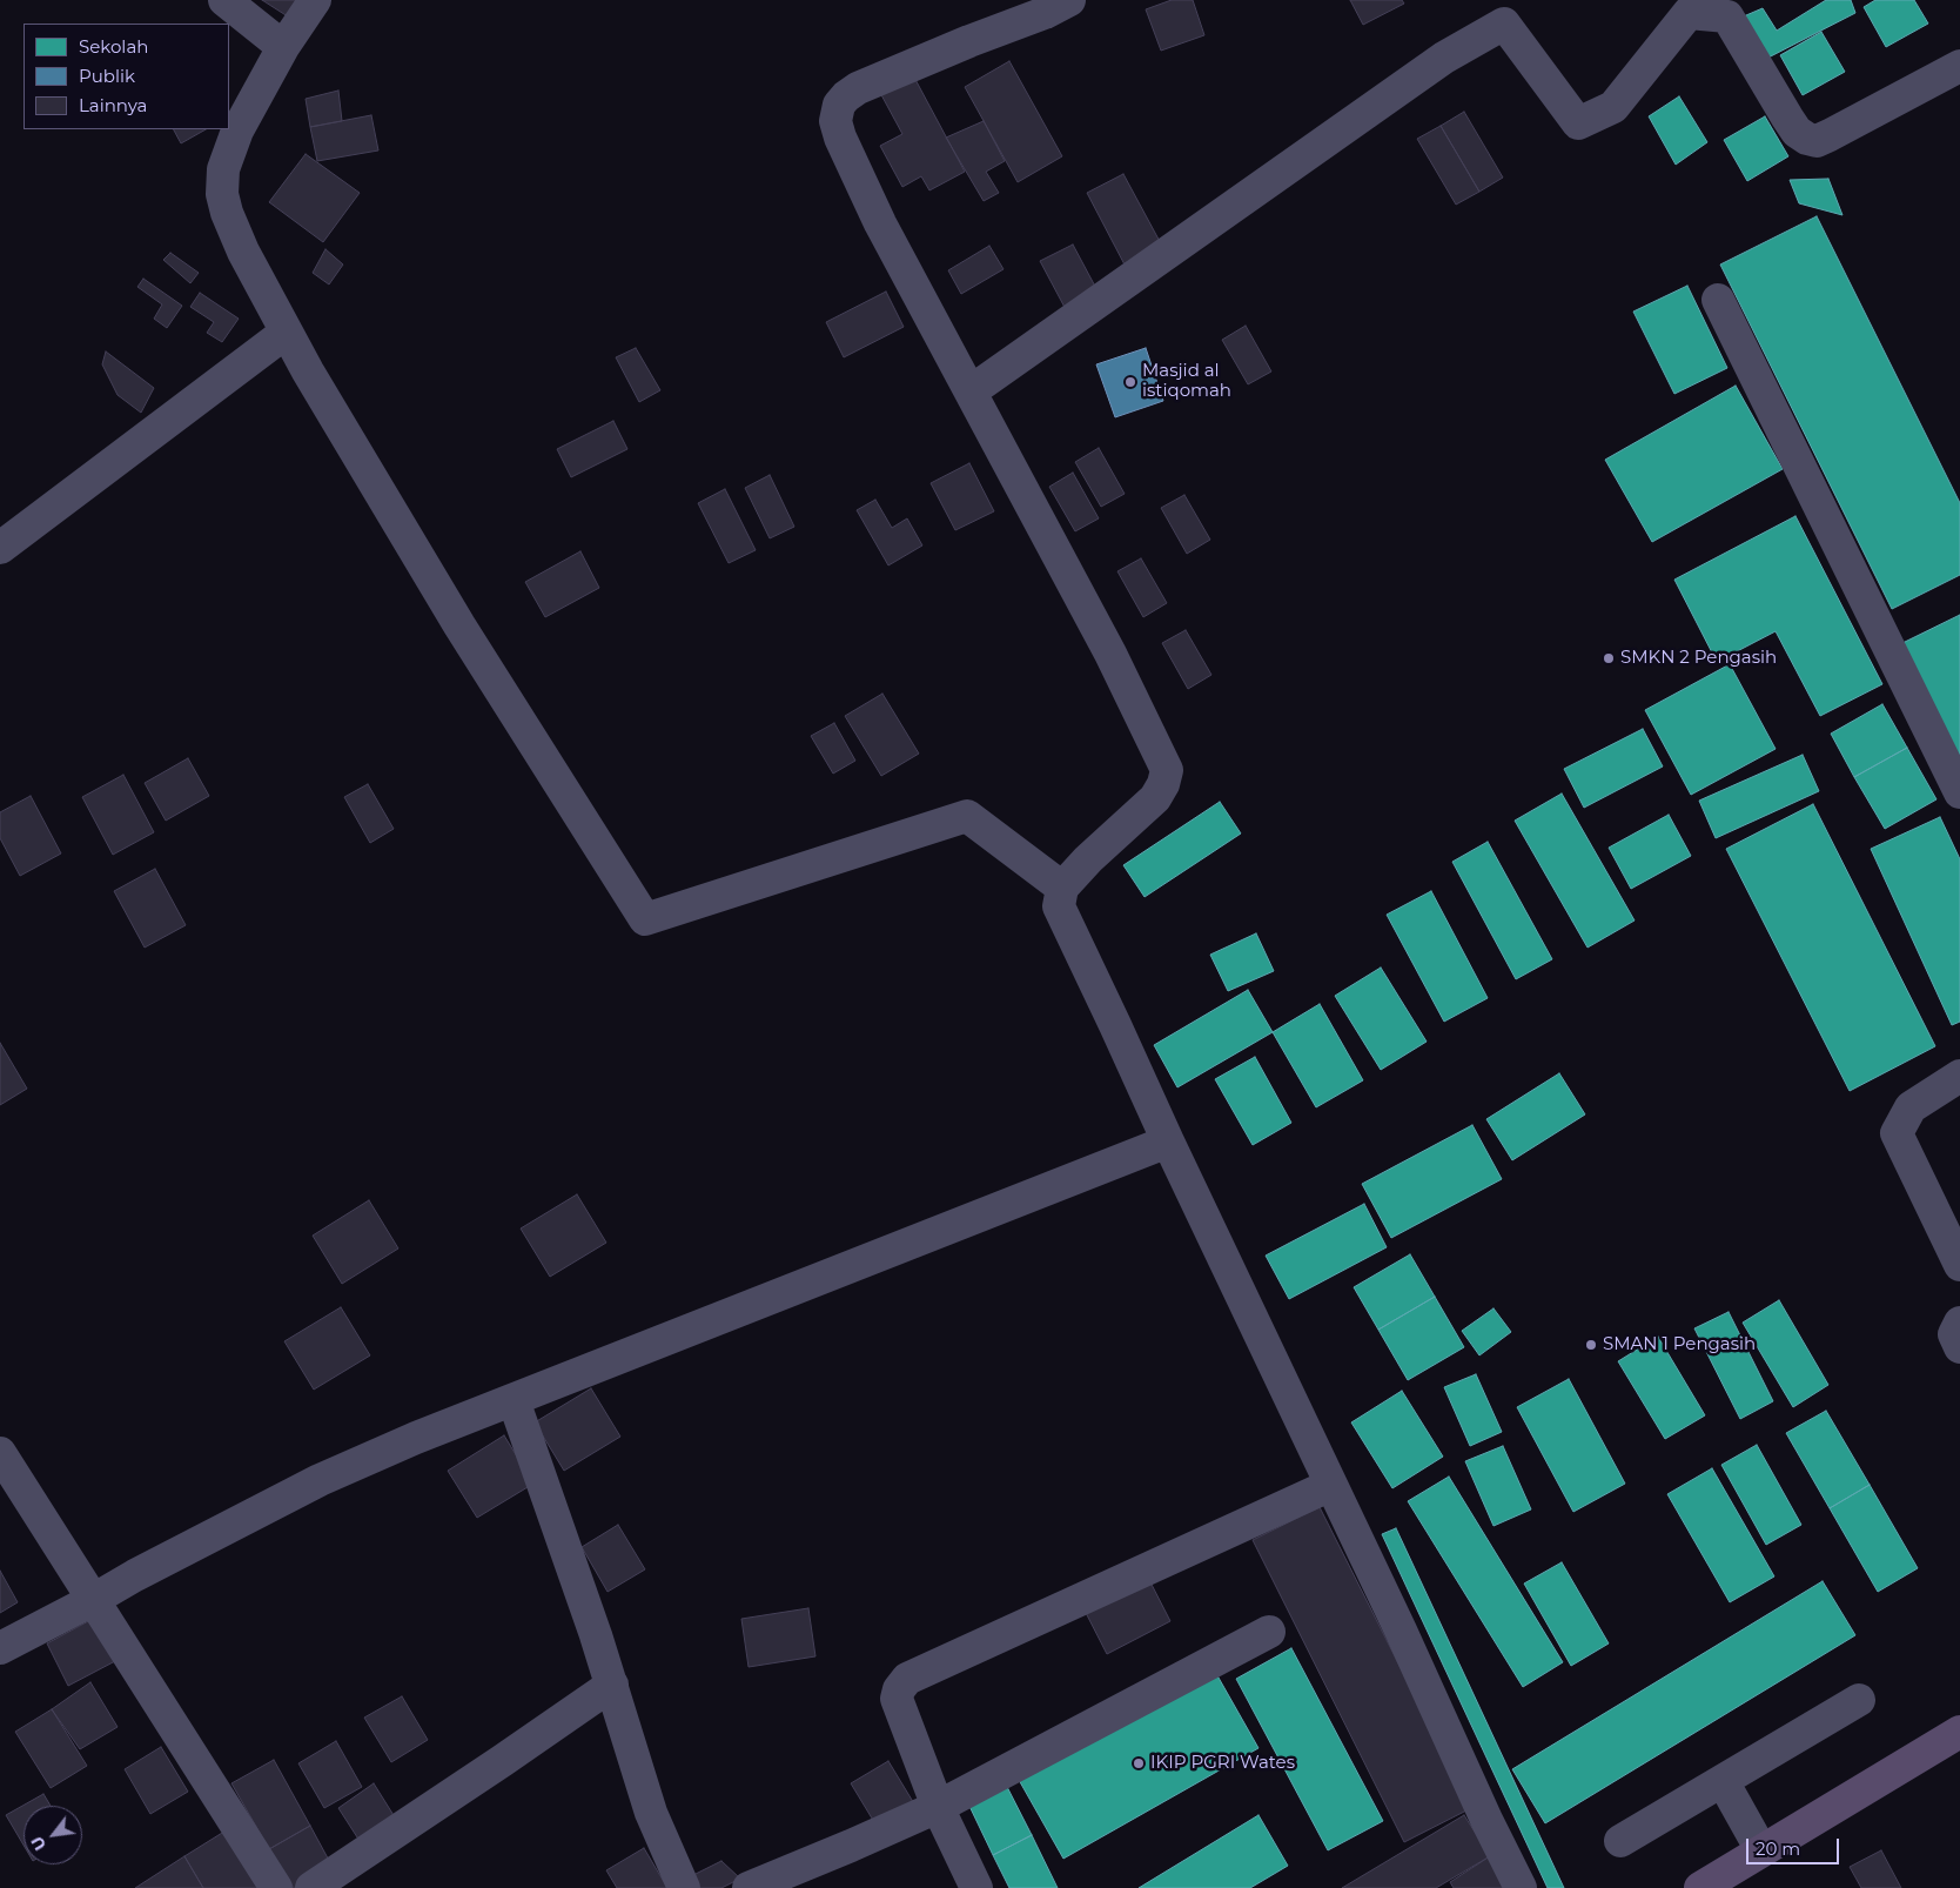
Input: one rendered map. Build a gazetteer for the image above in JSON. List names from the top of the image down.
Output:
{
  "places": [
    "Masjid al istiqomah",
    "SMKN 2 Pengasih",
    "SMAN 1 Pengasih",
    "IKIP PGRI Wates"
  ],
  "legend": ["Sekolah", "Publik", "Lainnya"],
  "scale_bar": "20 m",
  "north": "bottom left"
}
